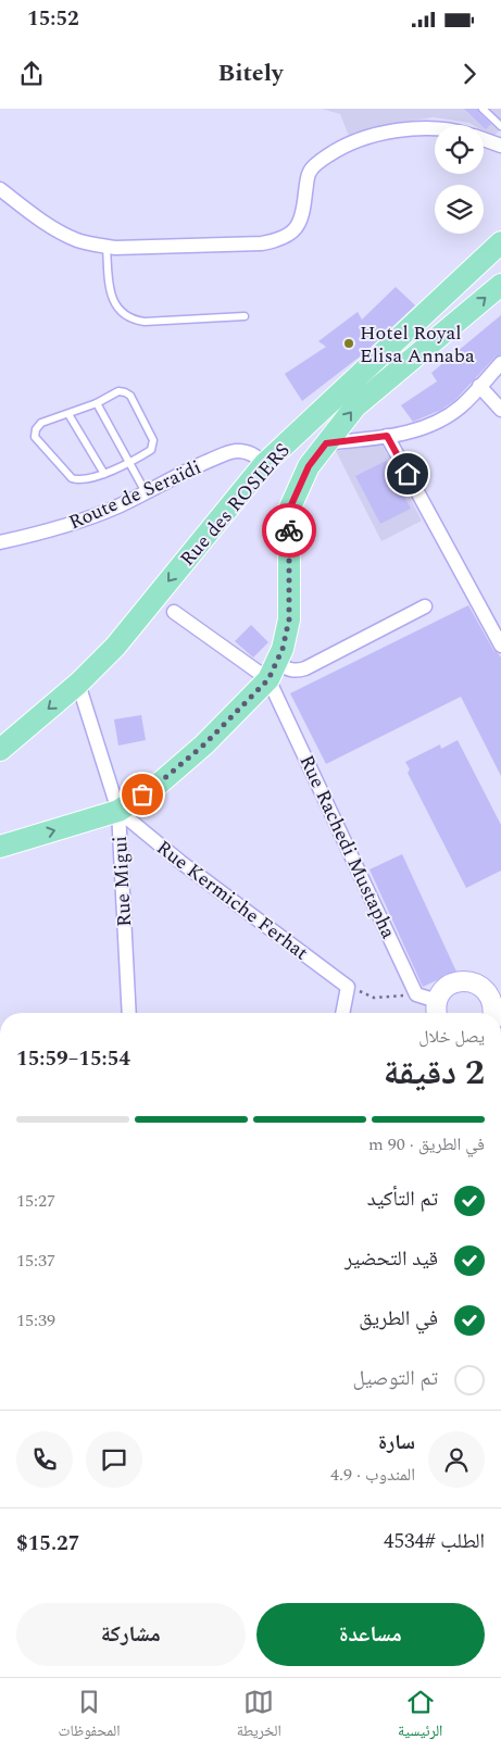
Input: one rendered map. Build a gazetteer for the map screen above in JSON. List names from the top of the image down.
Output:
{
  "streets": {
    "main road": ["Rue des ROSIERS"],
    "street": [
      "Route de Seraïdi",
      "Rue Rachedi Mustapha",
      "Rue Migui",
      "Rue Kermiche Ferhat"
    ]
  },
  "crossings": [
    ["Route de Seraïdi", "Rue des ROSIERS"],
    ["Rue des ROSIERS", "Rue Migui"],
    ["Rue Migui", "Rue Kermiche Ferhat"]
  ],
  "places": ["Hotel Royal Elisa Annaba"],
  "page": {
    "status": "15:52",
    "header": "Bitely",
    "heading": ["2 دقيقة", "يصل خلال", "15:54–15:59"],
    "panel": [
      "سارة",
      "المندوب · 4.9",
      "الطلب #4534",
      "$15.27"
    ],
    "bar": "في الطريق · 90 m",
    "list": [
      ["تم التأكيد", "15:27"],
      ["قيد التحضير", "15:37"],
      ["في الطريق", "15:39"],
      "تم التوصيل"
    ],
    "buttons": ["مساعدة", "مشاركة"],
    "tabs": ["الرئيسية", "الخريطة", "المحفوظات"]
  }
}
